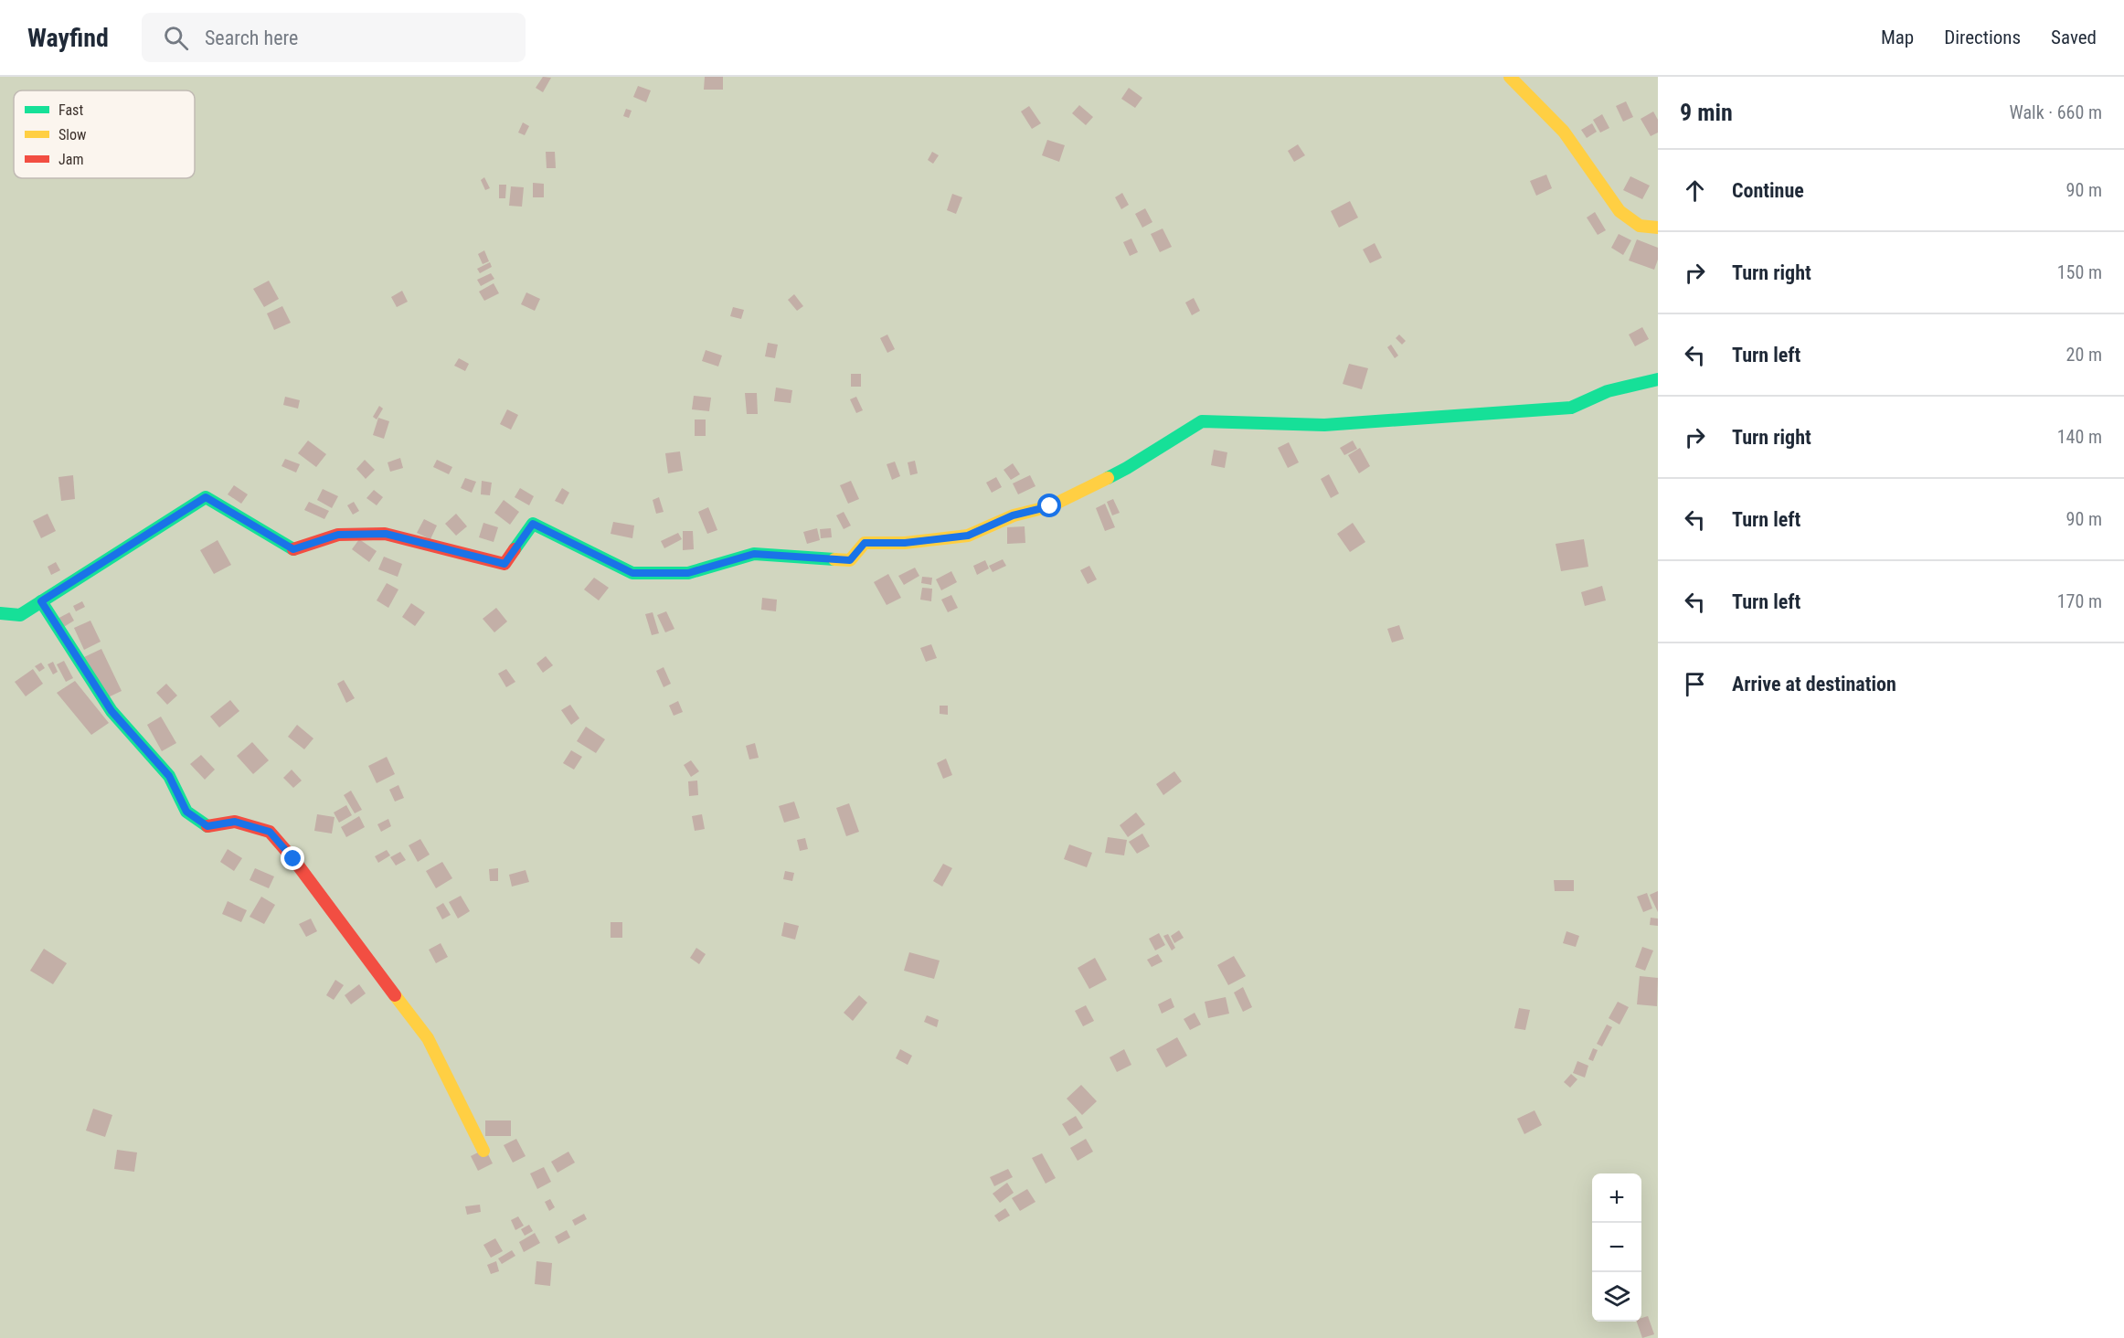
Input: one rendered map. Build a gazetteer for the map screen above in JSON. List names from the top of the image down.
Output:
{
  "legend": ["Fast", "Slow", "Jam"],
  "page": {
    "header": "Wayfind",
    "search": "Search here",
    "nav": ["Map", "Directions", "Saved"],
    "heading": ["9 min", "Walk · 660 m"],
    "list": [
      ["Continue", "90 m"],
      ["Turn right", "150 m"],
      ["Turn left", "20 m"],
      ["Turn right", "140 m"],
      ["Turn left", "90 m"],
      ["Turn left", "170 m"],
      "Arrive at destination"
    ],
    "map_buttons": ["+", "−"]
  }
}
